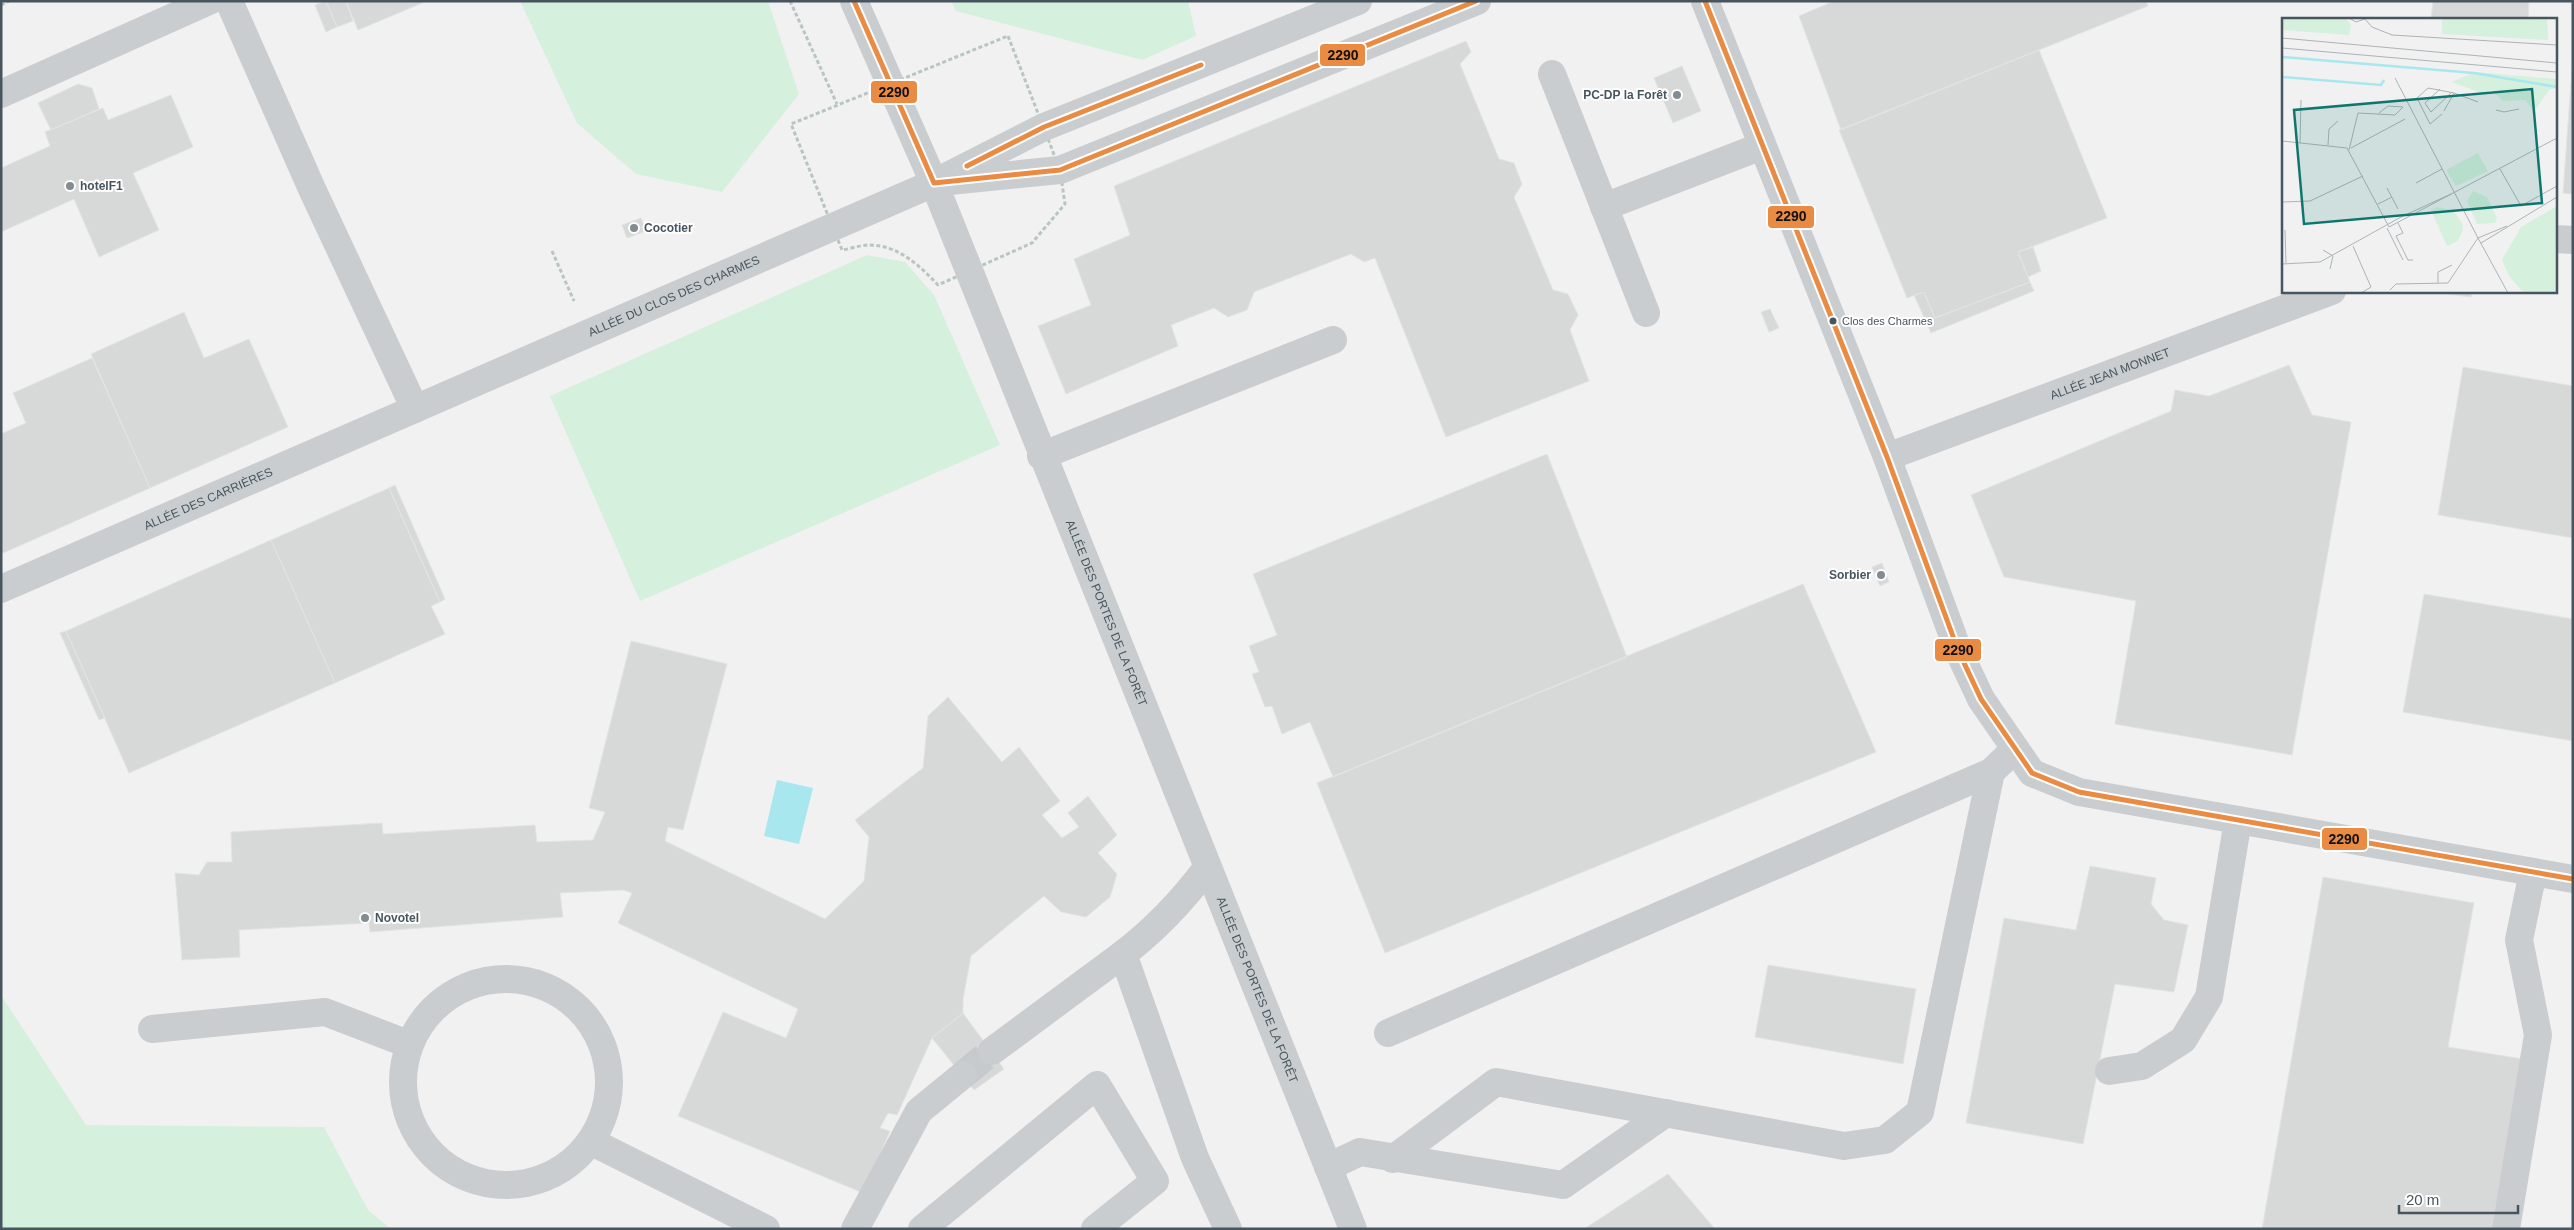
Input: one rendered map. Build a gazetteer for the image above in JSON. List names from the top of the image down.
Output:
{
  "streets": {
    "street": [
      "ALLÉE DU CLOS DES CHARMES",
      "ALLÉE JEAN MONNET",
      "ALLÉE DES CARRIÈRES",
      "ALLÉE DES PORTES DE LA FORÊT"
    ]
  },
  "crossings": [
    ["ALLÉE DU CLOS DES CHARMES", "ALLÉE DES CARRIÈRES"],
    ["ALLÉE DU CLOS DES CHARMES", "ALLÉE DES PORTES DE LA FORÊT"]
  ],
  "places": [
    "PC-DP la Forêt",
    "hotelF1",
    "Cocotier",
    "Clos des Charmes",
    "Sorbier",
    "Novotel"
  ],
  "lines": ["transit line 2290"],
  "scale_bar": "20 m"
}
